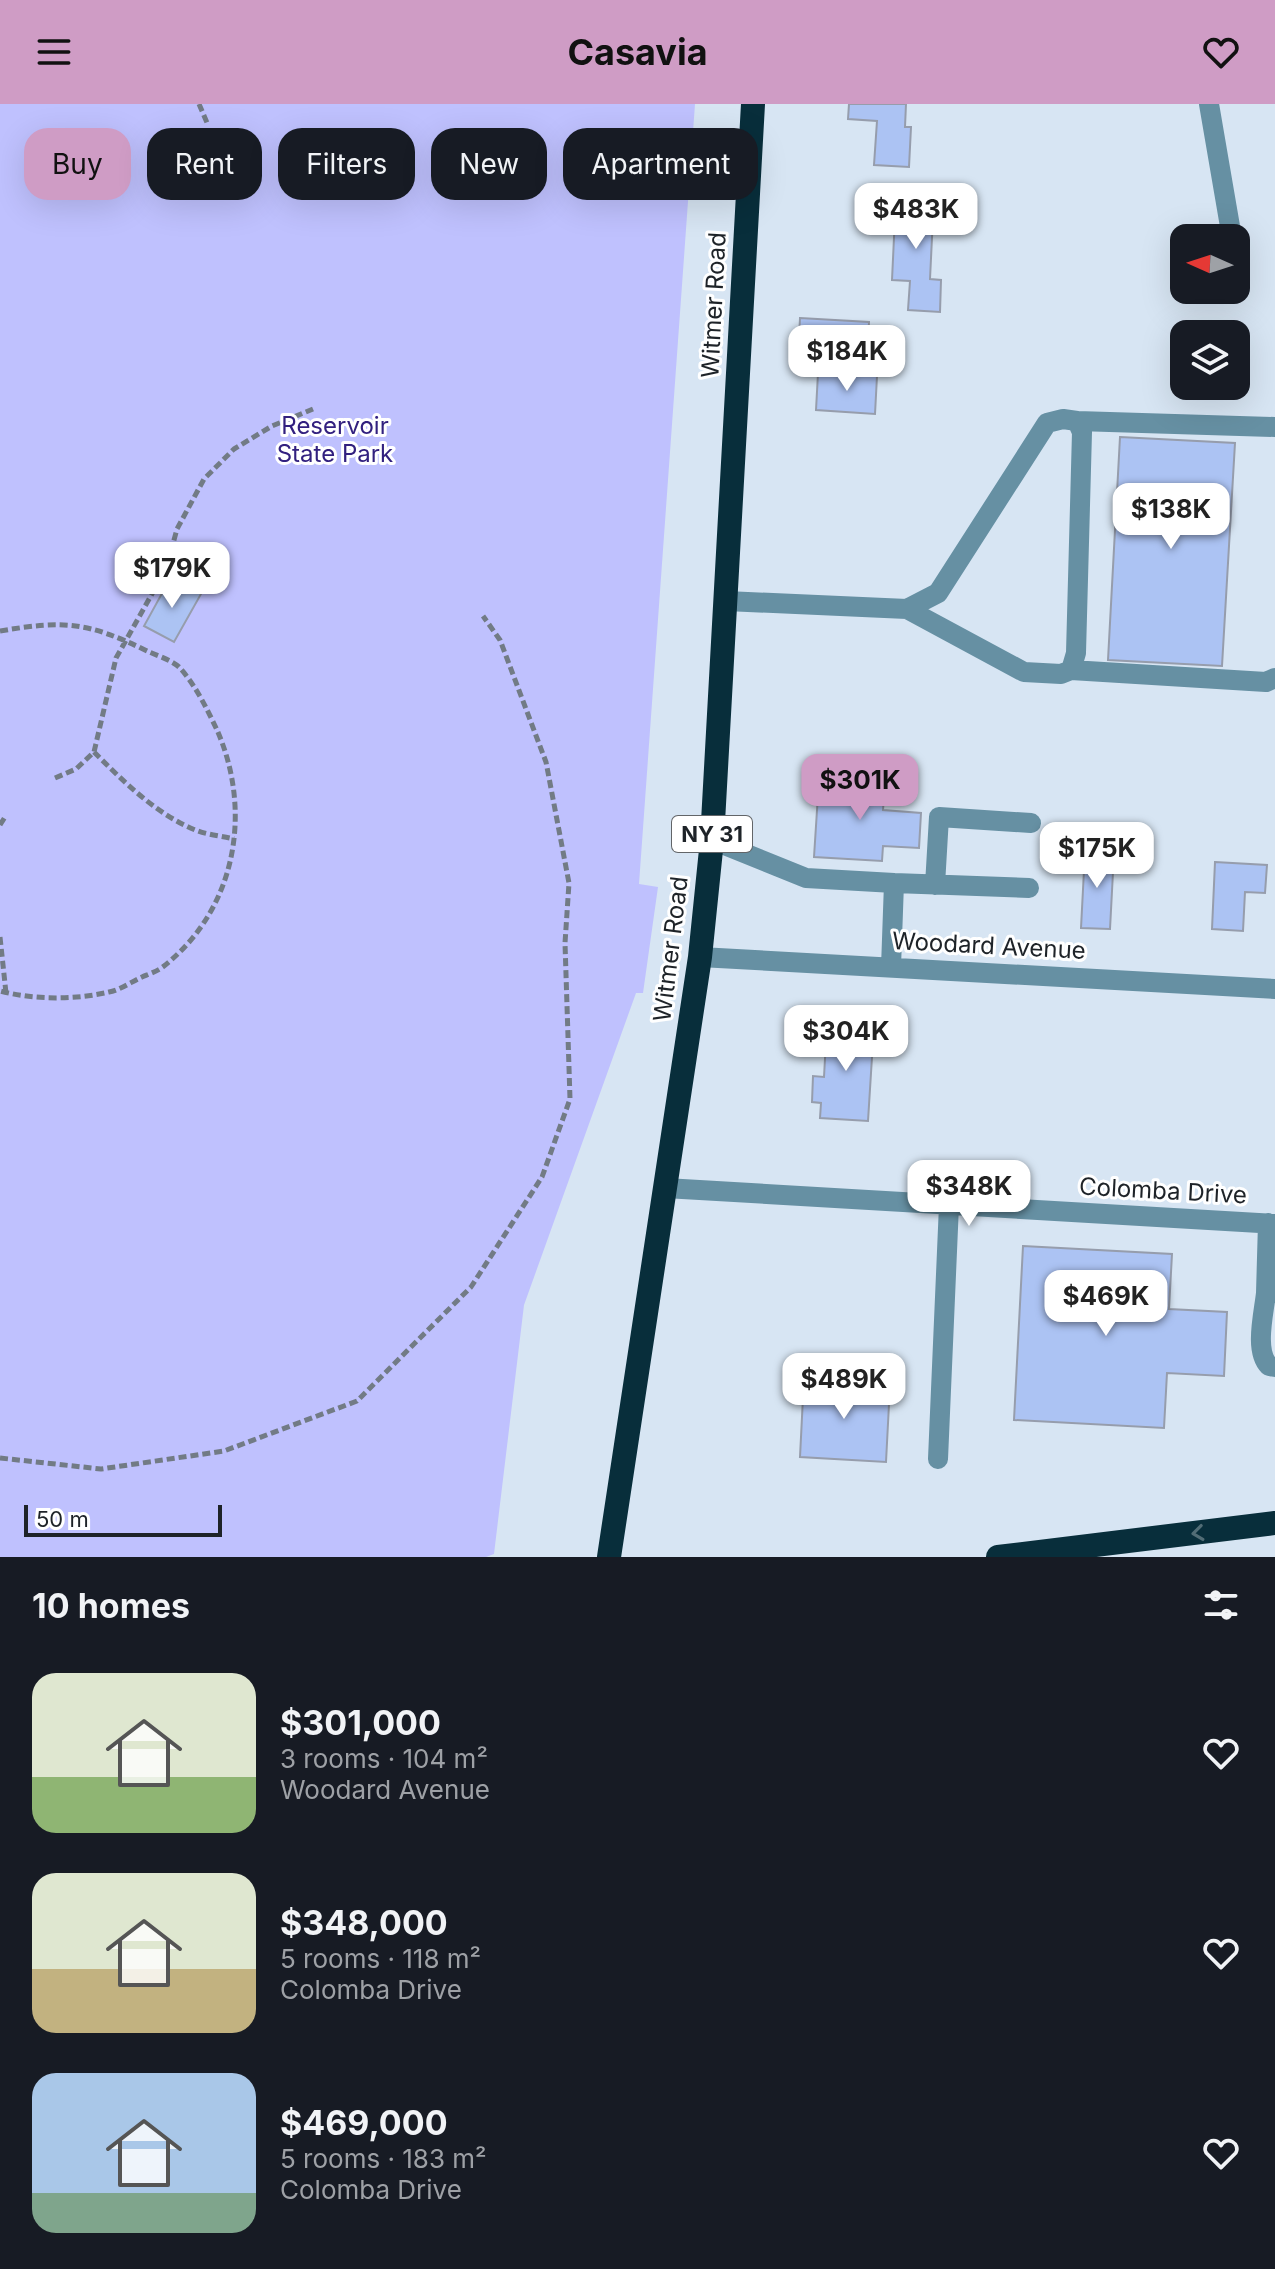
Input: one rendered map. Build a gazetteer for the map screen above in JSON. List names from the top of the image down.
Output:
{
  "streets": {
    "highway": ["Witmer Road", "NY 31"],
    "street": ["Woodard Avenue", "Colomba Drive"]
  },
  "crossings": [
    ["Witmer Road", "Woodard Avenue"],
    ["Witmer Road", "Colomba Drive"]
  ],
  "parks": ["Reservoir State Park"],
  "scale_bar": "50 m",
  "north": "left",
  "page": {
    "header": "Casavia",
    "chip": [
      "Buy",
      "Rent",
      "Filters",
      "New",
      "Apartment"
    ],
    "price": [
      "$483K",
      "$184K",
      "$138K",
      "$179K",
      "$301K",
      "$175K",
      "$304K",
      "$348K",
      "$469K",
      "$489K"
    ],
    "scale": "50 m",
    "heading": "10 homes",
    "list": [
      {
        "name": "$301,000",
        "note": "3 rooms · 104 m² · Woodard Avenue"
      },
      {
        "name": "$348,000",
        "note": "5 rooms · 118 m² · Colomba Drive"
      },
      {
        "name": "$469,000",
        "note": "5 rooms · 183 m² · Colomba Drive"
      }
    ]
  }
}
